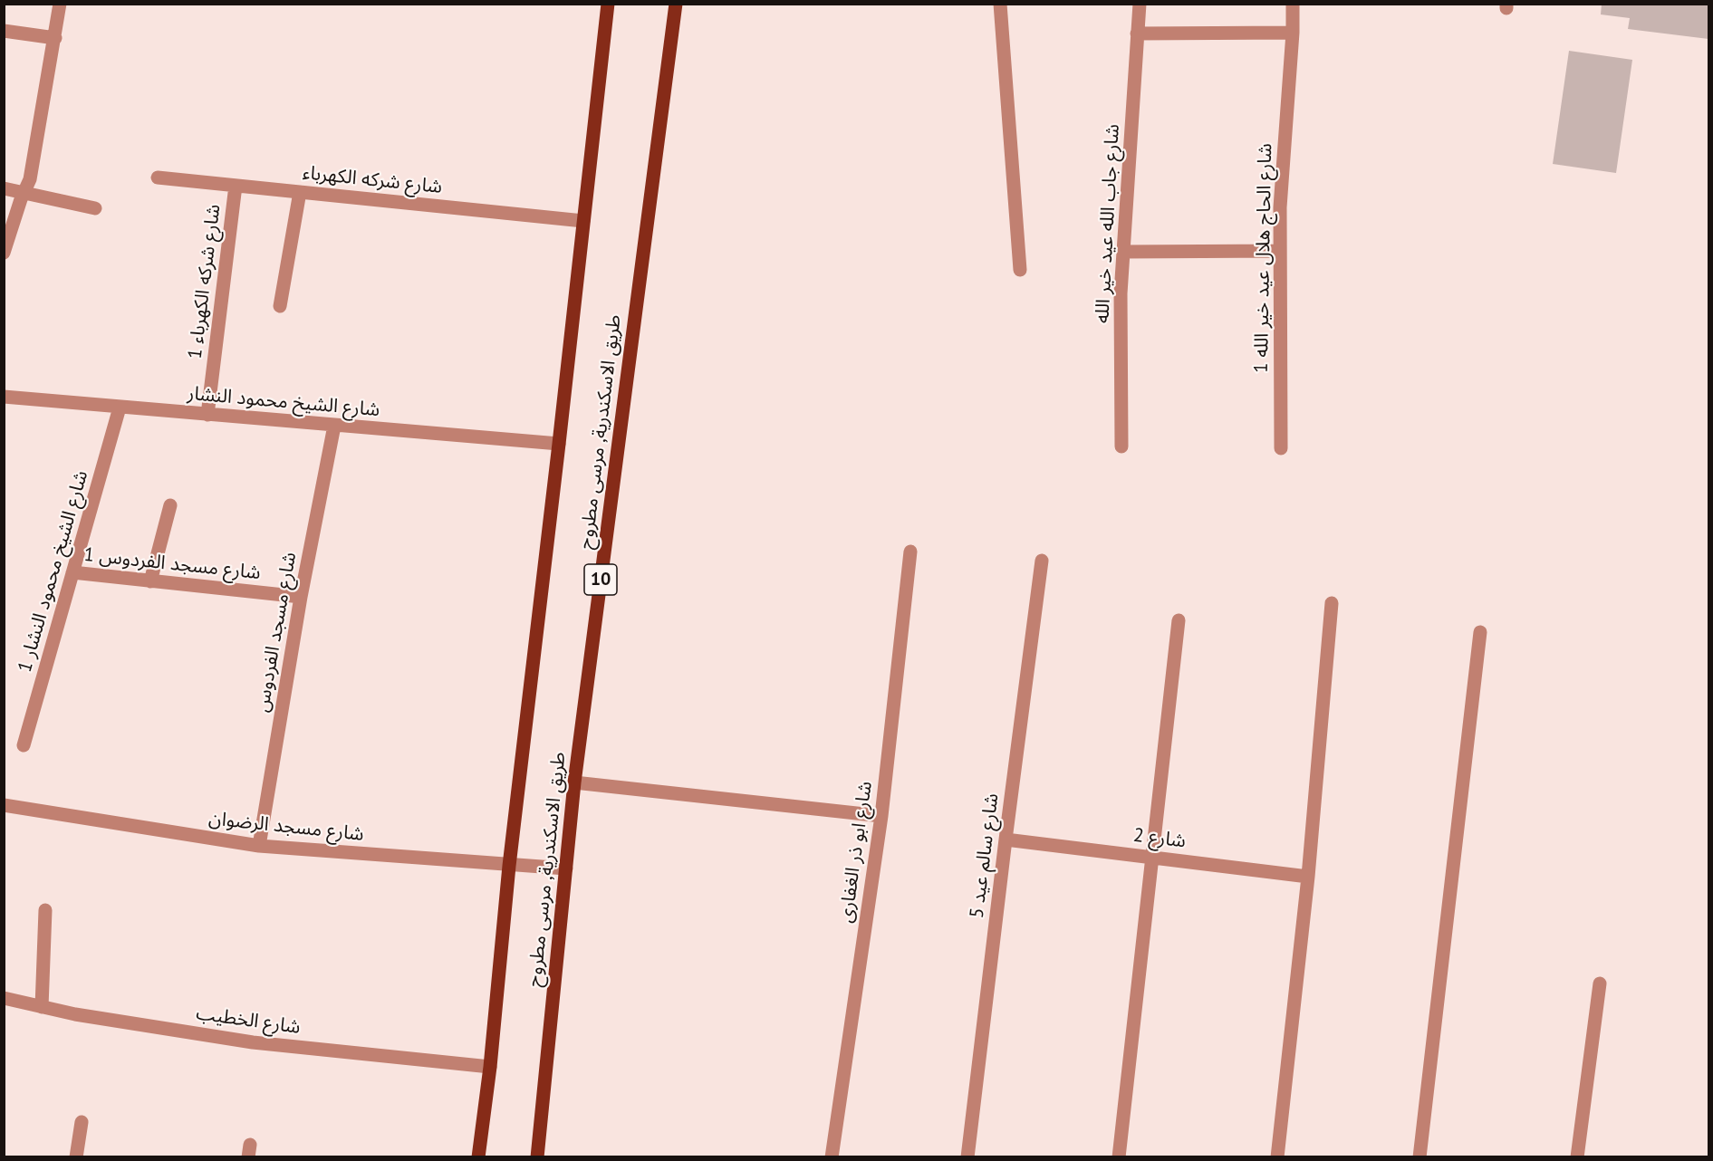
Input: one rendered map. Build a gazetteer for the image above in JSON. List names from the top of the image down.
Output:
{
  "streets": {
    "main road": ["طريق الاسكندرية, مرسى مطروح", "10"],
    "street": [
      "شارع شركه الكهرباء",
      "شارع جاب الله عيد خير الله",
      "شارع الحاج هلال عيد خير الله 1",
      "شارع شركه الكهرباء 1",
      "شارع الشيخ محمود النشار",
      "شارع مسجد الفردوس 1",
      "شارع الشيخ محمود النشار 1",
      "شارع مسجد الفردوس",
      "شارع مسجد الرضوان",
      "شارع 2",
      "شارع ابو ذر الغفارى",
      "شارع سالم عيد 5",
      "شارع الخطيب"
    ]
  },
  "crossings": [
    ["شارع شركه الكهرباء", "شارع شركه الكهرباء 1"],
    ["شارع شركه الكهرباء", "طريق الاسكندرية, مرسى مطروح"],
    ["شارع شركه الكهرباء 1", "شارع الشيخ محمود النشار"],
    ["شارع الشيخ محمود النشار", "طريق الاسكندرية, مرسى مطروح"],
    ["شارع الشيخ محمود النشار", "شارع الشيخ محمود النشار 1"],
    ["شارع الشيخ محمود النشار", "شارع مسجد الفردوس"],
    ["طريق الاسكندرية, مرسى مطروح", "شارع مسجد الرضوان"],
    ["طريق الاسكندرية, مرسى مطروح", "شارع الخطيب"],
    ["شارع مسجد الفردوس 1", "شارع الشيخ محمود النشار 1"],
    ["شارع مسجد الفردوس 1", "شارع مسجد الفردوس"],
    ["شارع مسجد الفردوس", "شارع مسجد الرضوان"],
    ["شارع 2", "شارع سالم عيد 5"]
  ]
}
